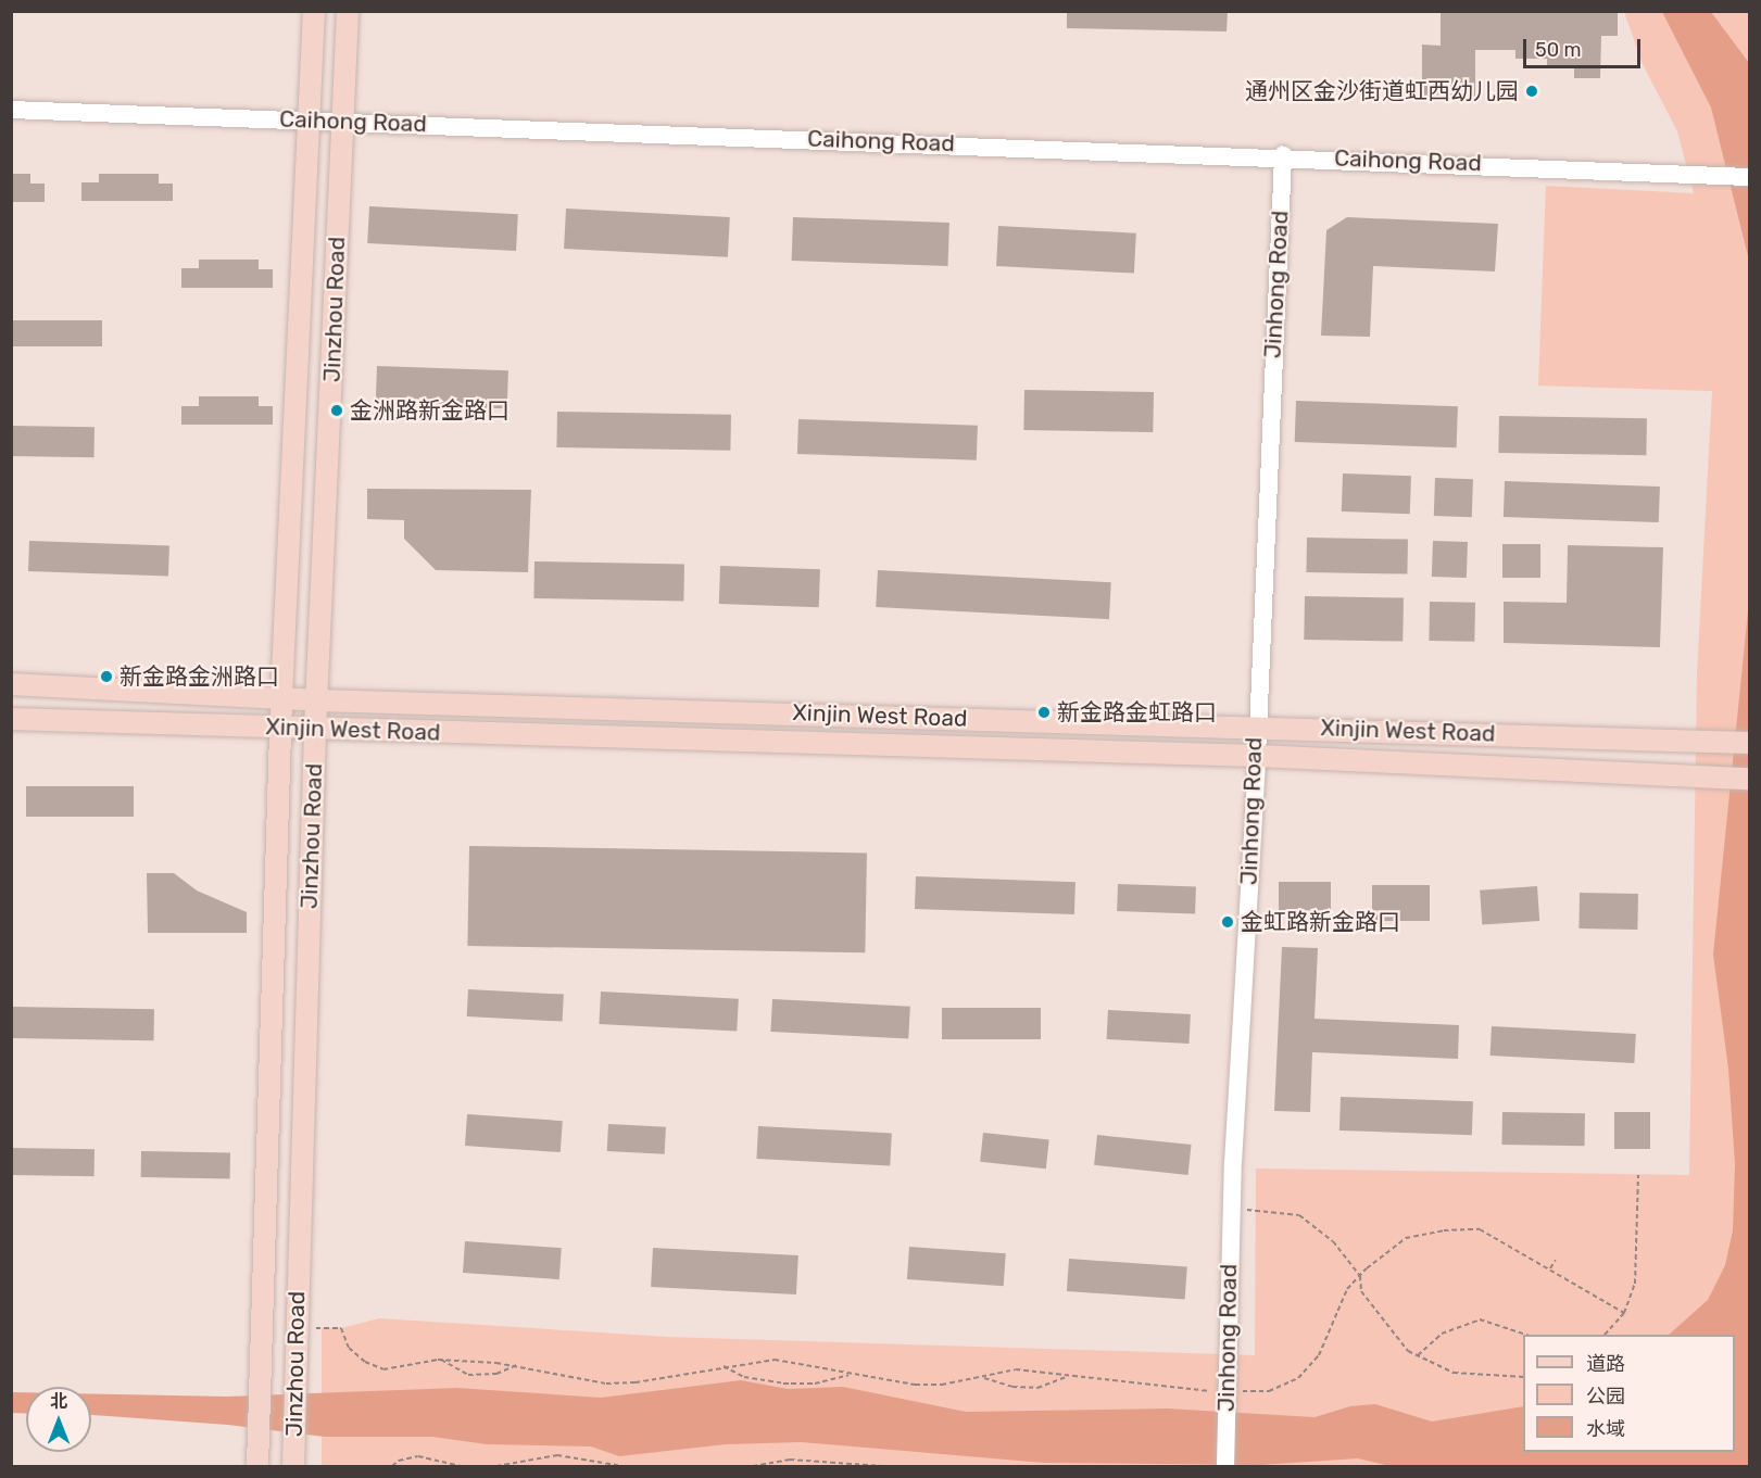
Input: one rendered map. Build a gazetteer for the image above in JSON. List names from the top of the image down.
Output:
{
  "streets": {
    "main road": ["Jinzhou Road", "Xinjin West Road"],
    "street": ["Caihong Road", "Jinhong Road"]
  },
  "crossings": [
    ["Caihong Road", "Jinhong Road"],
    ["Caihong Road", "Jinzhou Road"],
    ["Jinhong Road", "Xinjin West Road"],
    ["Jinzhou Road", "Xinjin West Road"]
  ],
  "places": [
    "通州区金沙街道虹西幼儿园",
    "金洲路新金路口",
    "新金路金洲路口",
    "新金路金虹路口",
    "金虹路新金路口"
  ],
  "legend": ["道路", "公园", "水域"],
  "scale_bar": "50 m",
  "north": "top"
}
